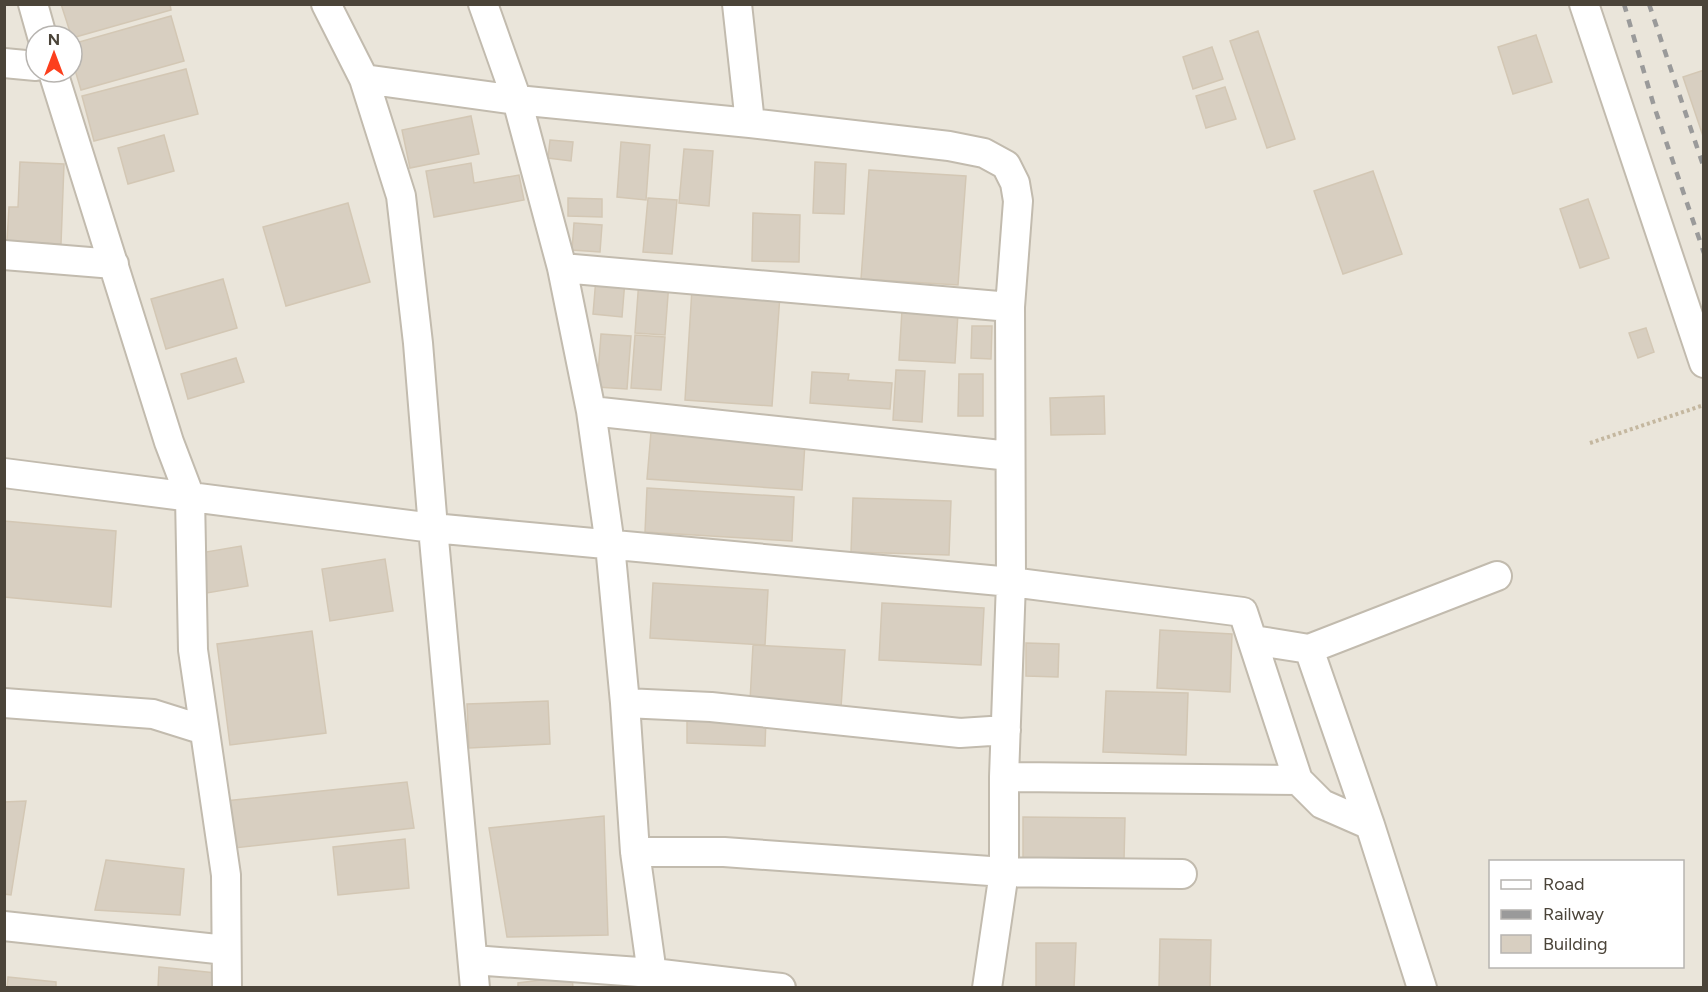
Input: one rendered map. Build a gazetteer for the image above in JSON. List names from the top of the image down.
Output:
{
  "legend": ["Road", "Railway", "Building"],
  "north": "top"
}
